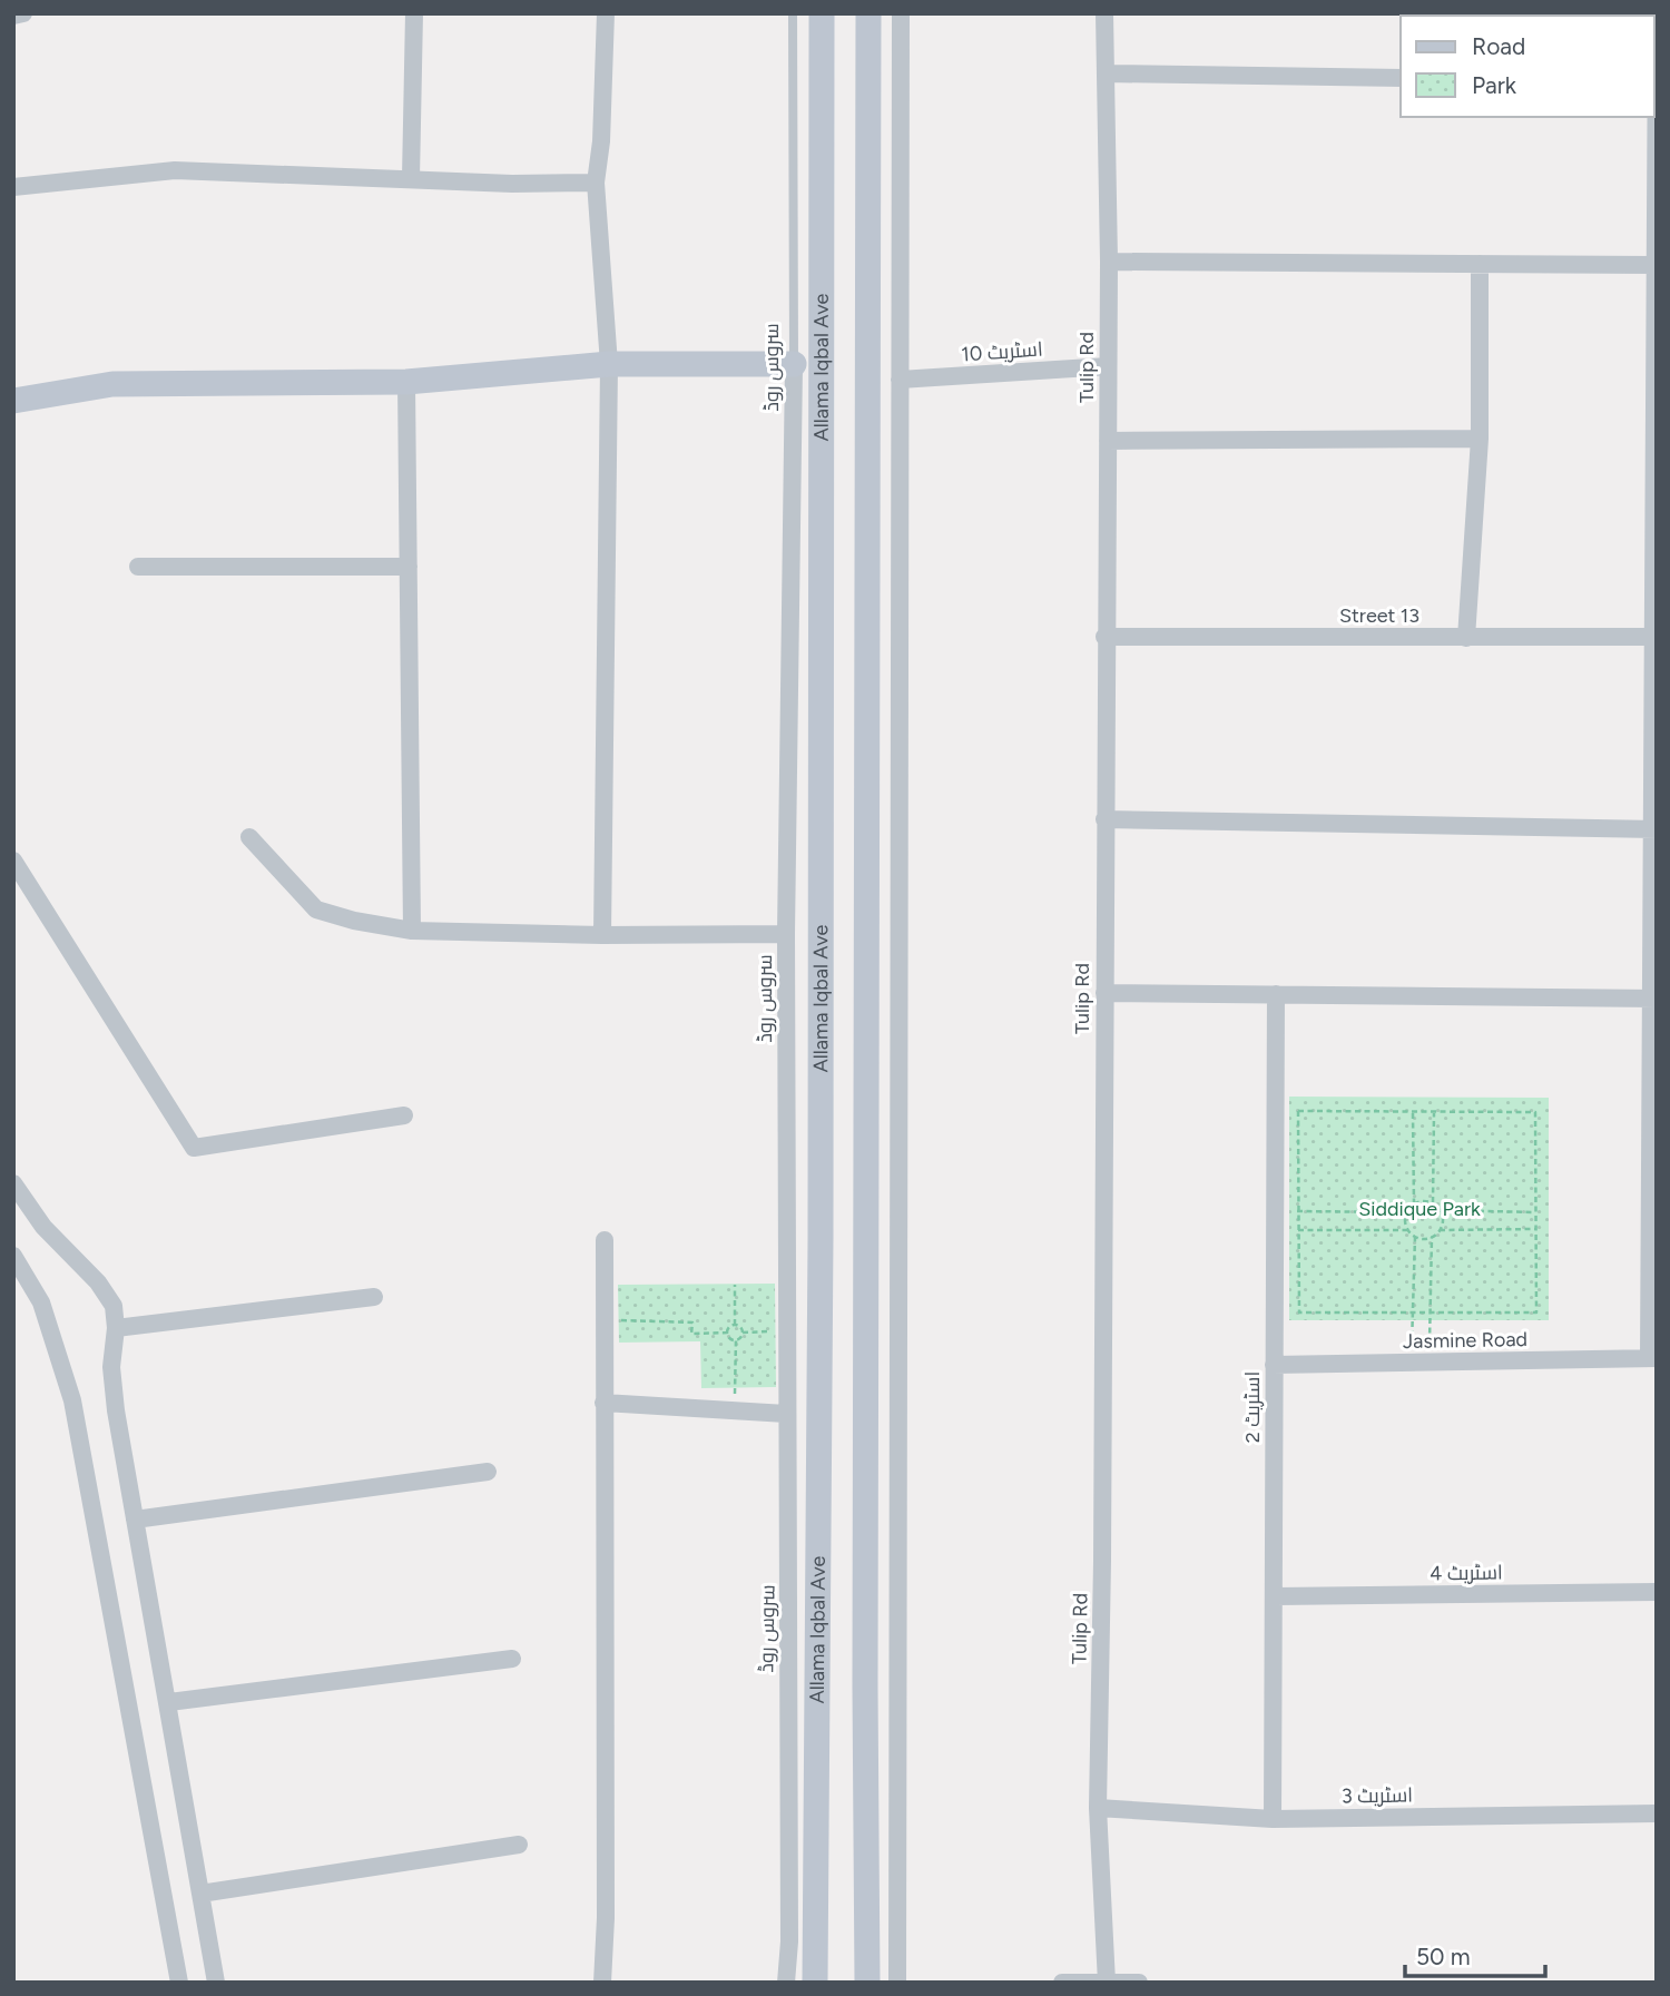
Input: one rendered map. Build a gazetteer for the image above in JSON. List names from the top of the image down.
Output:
{
  "streets": {
    "main road": ["Allama Iqbal Ave"],
    "street": [
      "اسٹریٹ 10",
      "سروس روڈ",
      "Tulip Rd",
      "Street 13",
      "Jasmine Road",
      "اسٹریٹ 2",
      "اسٹریٹ 4",
      "اسٹریٹ 3"
    ]
  },
  "crossings": [
    ["اسٹریٹ 10", "Tulip Rd"],
    ["Tulip Rd", "Street 13"],
    ["Tulip Rd", "اسٹریٹ 3"],
    ["Jasmine Road", "اسٹریٹ 2"],
    ["اسٹریٹ 2", "اسٹریٹ 4"],
    ["اسٹریٹ 2", "اسٹریٹ 3"]
  ],
  "parks": ["Siddique Park"],
  "legend": ["Road", "Park"],
  "scale_bar": "50 m"
}
